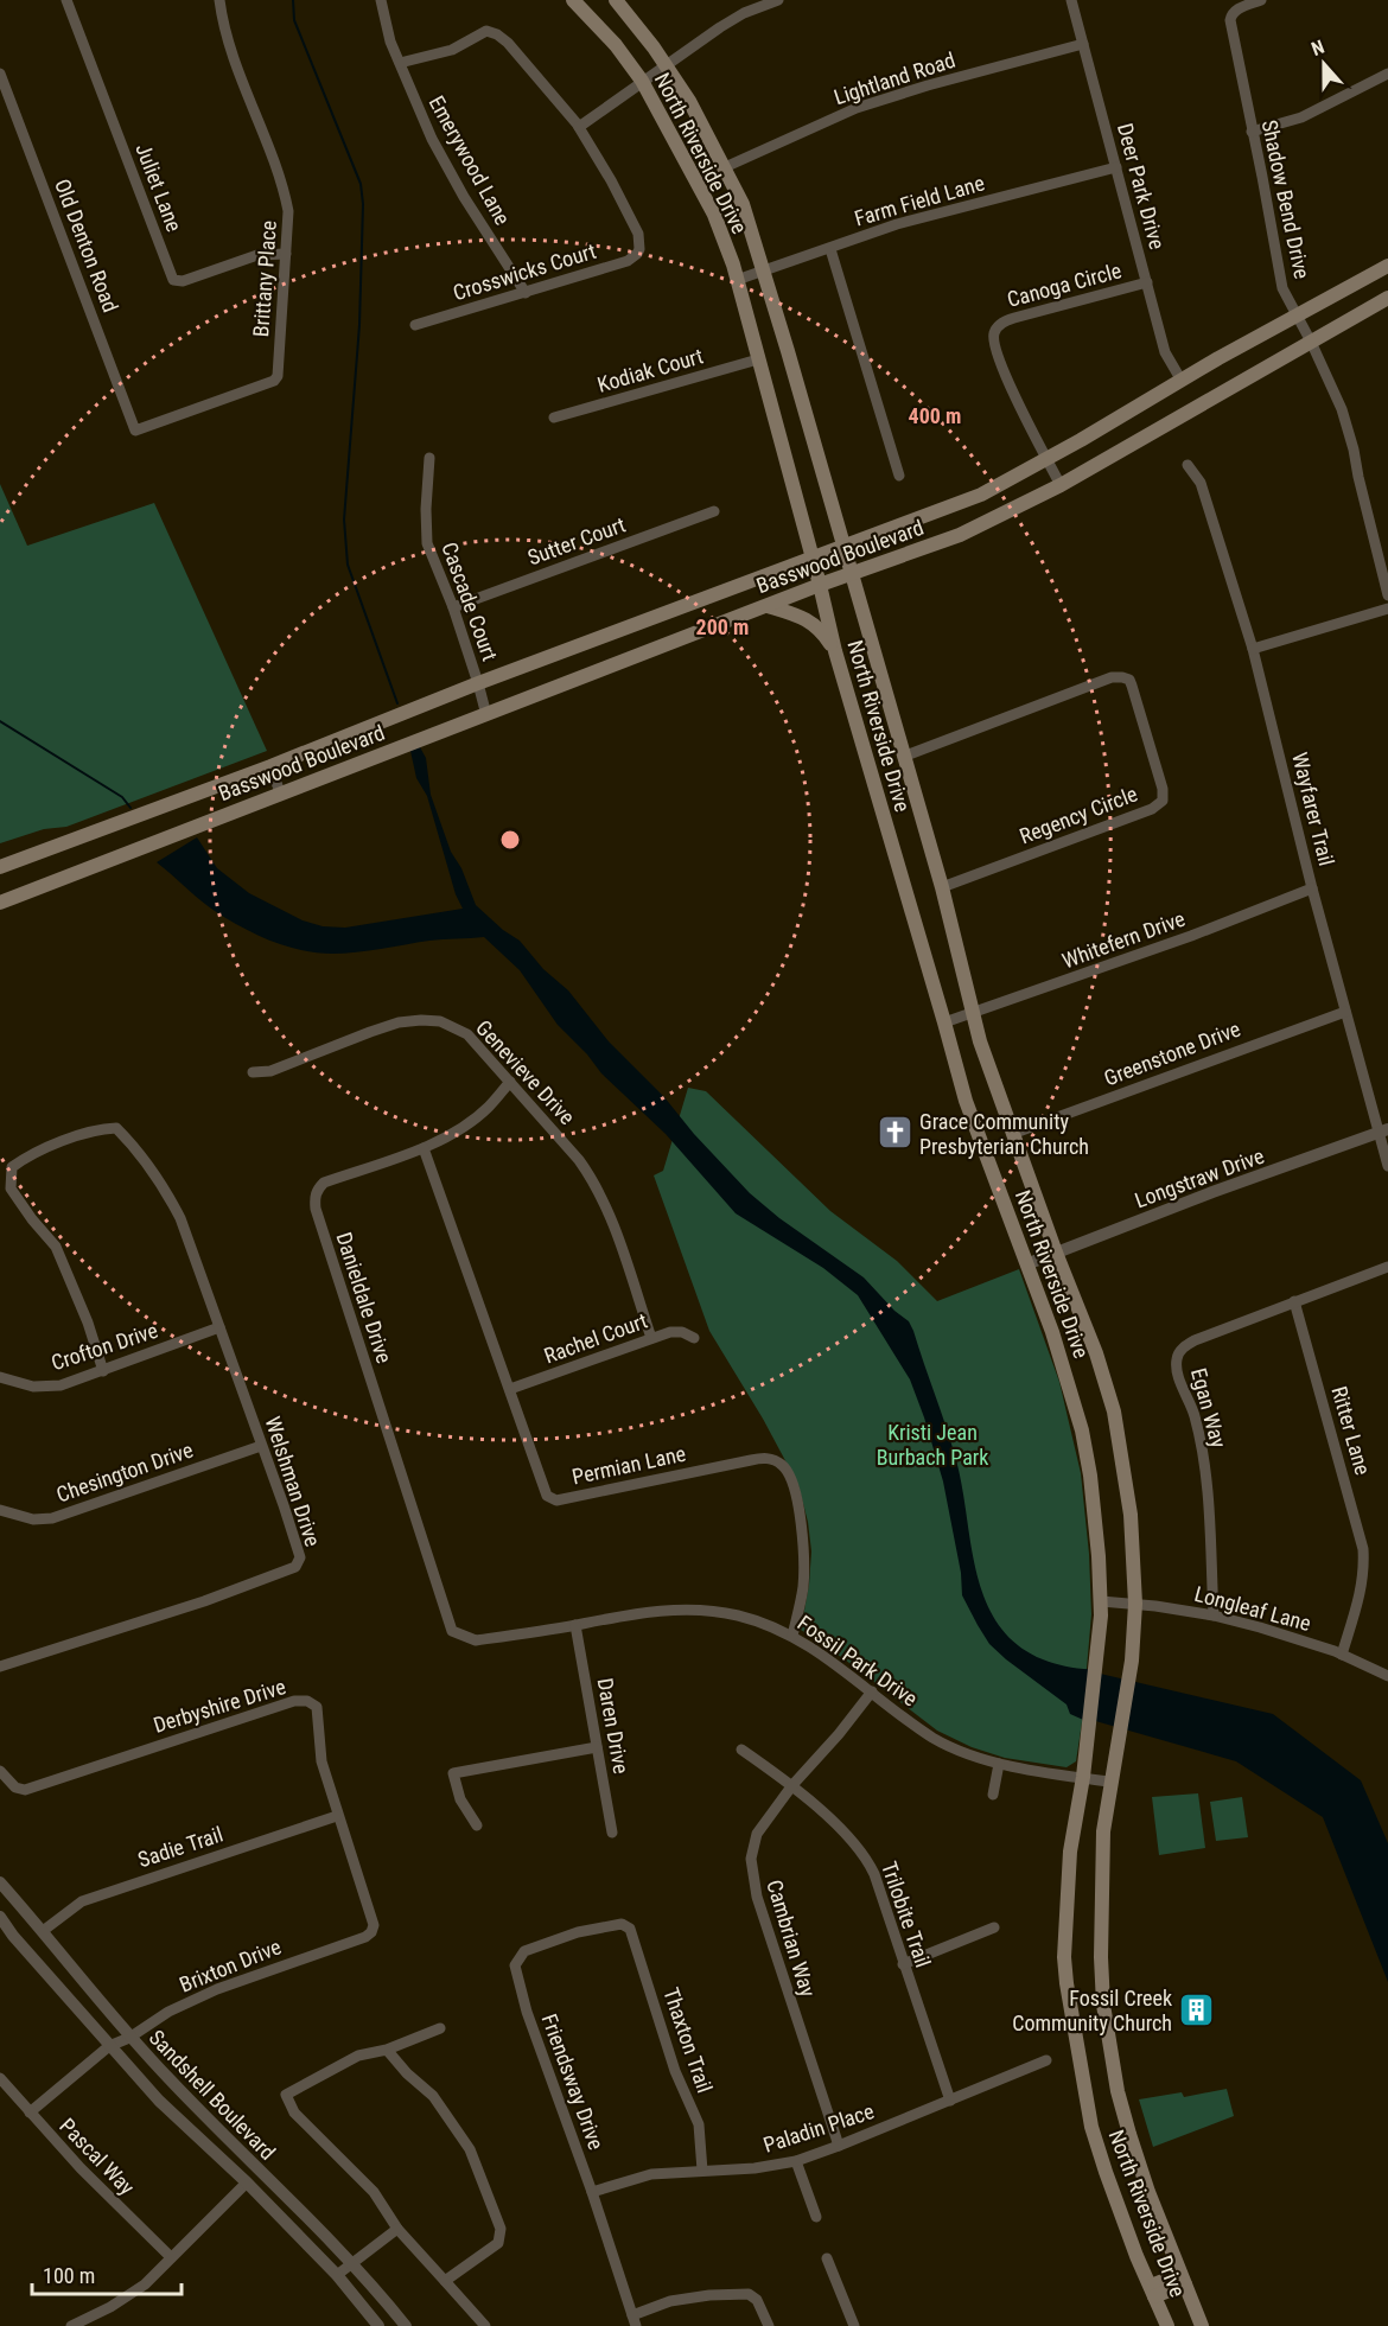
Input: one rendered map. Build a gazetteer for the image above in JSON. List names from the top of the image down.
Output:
{
  "streets": {
    "main road": ["North Riverside Drive", "Basswood Boulevard"],
    "street": [
      "Lightland Road",
      "Emerywood Lane",
      "Deer Park Drive",
      "Juliet Lane",
      "Shadow Bend Drive",
      "Farm Field Lane",
      "Old Denton Road",
      "Crosswicks Court",
      "Brittany Place",
      "Canoga Circle",
      "Kodiak Court",
      "Sutter Court",
      "Cascade Court",
      "Wayfarer Trail",
      "Regency Circle",
      "Whitefern Drive",
      "Greenstone Drive",
      "Genevieve Drive",
      "Longstraw Drive",
      "Danieldale Drive",
      "Rachel Court",
      "Crofton Drive",
      "Egan Way",
      "Ritter Lane",
      "Permian Lane",
      "Chesington Drive",
      "Welshman Drive",
      "Longleaf Lane",
      "Fossil Park Drive",
      "Derbyshire Drive",
      "Daren Drive",
      "Sadie Trail",
      "Trilobite Trail",
      "Cambrian Way",
      "Brixton Drive",
      "Thaxton Trail",
      "Friendsway Drive",
      "Sandshell Boulevard",
      "Paladin Place",
      "Pascal Way"
    ]
  },
  "crossings": [
    ["Lightland Road", "North Riverside Drive"],
    ["Lightland Road", "Deer Park Drive"],
    ["North Riverside Drive", "Farm Field Lane"],
    ["North Riverside Drive", "Kodiak Court"],
    ["North Riverside Drive", "Basswood Boulevard"],
    ["North Riverside Drive", "Regency Circle"],
    ["North Riverside Drive", "Whitefern Drive"],
    ["North Riverside Drive", "Greenstone Drive"],
    ["North Riverside Drive", "Longstraw Drive"],
    ["North Riverside Drive", "Longleaf Lane"],
    ["North Riverside Drive", "Fossil Park Drive"],
    ["Emerywood Lane", "Crosswicks Court"],
    ["Deer Park Drive", "Farm Field Lane"],
    ["Deer Park Drive", "Canoga Circle"],
    ["Deer Park Drive", "Basswood Boulevard"],
    ["Juliet Lane", "Brittany Place"],
    ["Shadow Bend Drive", "Basswood Boulevard"],
    ["Old Denton Road", "Brittany Place"],
    ["Canoga Circle", "Basswood Boulevard"],
    ["Sutter Court", "Cascade Court"],
    ["Basswood Boulevard", "Cascade Court"],
    ["Wayfarer Trail", "Whitefern Drive"],
    ["Wayfarer Trail", "Greenstone Drive"],
    ["Wayfarer Trail", "Longstraw Drive"],
    ["Genevieve Drive", "Danieldale Drive"],
    ["Genevieve Drive", "Rachel Court"],
    ["Danieldale Drive", "Permian Lane"],
    ["Danieldale Drive", "Fossil Park Drive"],
    ["Rachel Court", "Permian Lane"],
    ["Crofton Drive", "Welshman Drive"],
    ["Egan Way", "Ritter Lane"],
    ["Egan Way", "Longleaf Lane"],
    ["Ritter Lane", "Longleaf Lane"],
    ["Permian Lane", "Fossil Park Drive"],
    ["Chesington Drive", "Welshman Drive"],
    ["Fossil Park Drive", "Daren Drive"],
    ["Fossil Park Drive", "Cambrian Way"],
    ["Derbyshire Drive", "Sadie Trail"],
    ["Derbyshire Drive", "Brixton Drive"],
    ["Sadie Trail", "Sandshell Boulevard"],
    ["Trilobite Trail", "Cambrian Way"],
    ["Trilobite Trail", "Paladin Place"],
    ["Cambrian Way", "Paladin Place"],
    ["Brixton Drive", "Sandshell Boulevard"],
    ["Brixton Drive", "Pascal Way"],
    ["Thaxton Trail", "Friendsway Drive"],
    ["Thaxton Trail", "Paladin Place"],
    ["Friendsway Drive", "Paladin Place"]
  ],
  "parks": ["Kristi Jean Burbach Park"],
  "places": {
    "church": ["Grace Community Presbyterian Church"],
    "building": ["Fossil Creek Community Church"]
  },
  "scale_bar": "100 m",
  "north": "top",
  "rings": ["400 m", "200 m"]
}
